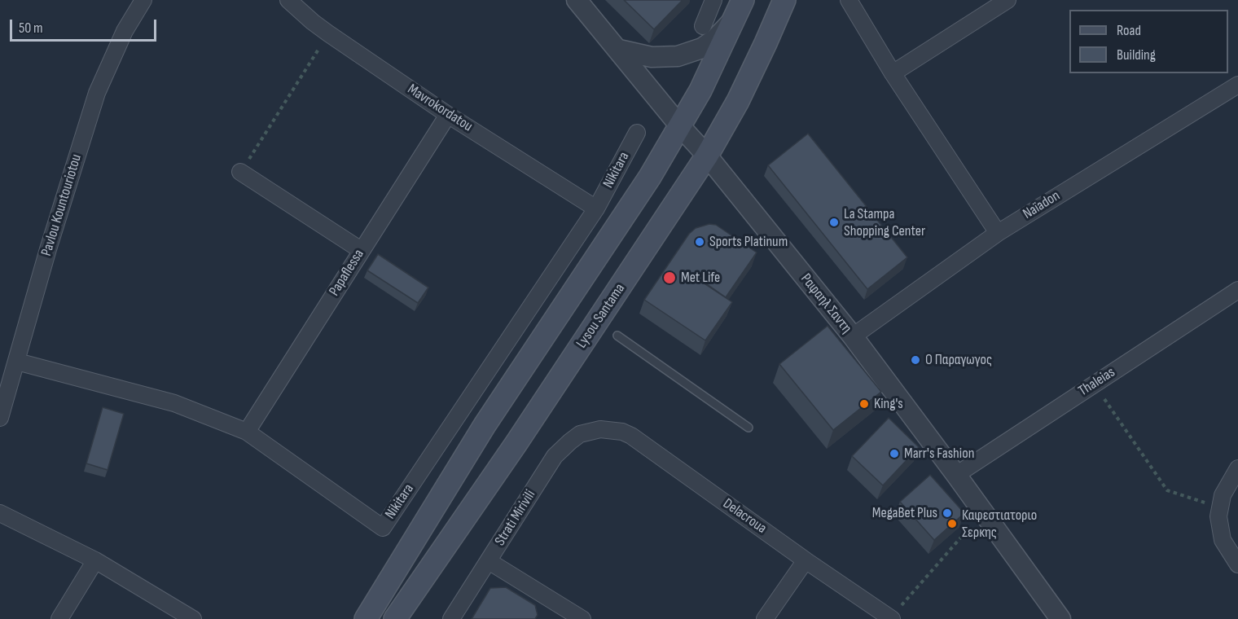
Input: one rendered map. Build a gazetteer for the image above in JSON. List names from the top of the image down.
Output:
{
  "streets": {
    "main road": ["Lysou Santama"],
    "street": [
      "Mavrokordatou",
      "Nikitara",
      "Pavlou Kountouriotou",
      "Naïadon",
      "Papaflessa",
      "Ραφαηλ Σαντη",
      "Thaleias",
      "Delacroua",
      "Strati Mirivili"
    ]
  },
  "crossings": [
    ["Mavrokordatou", "Nikitara"],
    ["Mavrokordatou", "Papaflessa"],
    ["Nikitara", "Pavlou Kountouriotou"],
    ["Nikitara", "Papaflessa"],
    ["Naïadon", "Ραφαηλ Σαντη"],
    ["Ραφαηλ Σαντη", "Lysou Santama"],
    ["Ραφαηλ Σαντη", "Thaleias"],
    ["Delacroua", "Strati Mirivili"]
  ],
  "places": [
    "La Stampa Shopping Center",
    "Sports Platinum",
    "Met Life",
    "Ο Παραγωγος",
    "King's",
    "Marr's Fashion",
    "MegaBet Plus",
    "Καφεστιατοριο Σερκης"
  ],
  "legend": ["Road", "Building"],
  "scale_bar": "50 m"
}
